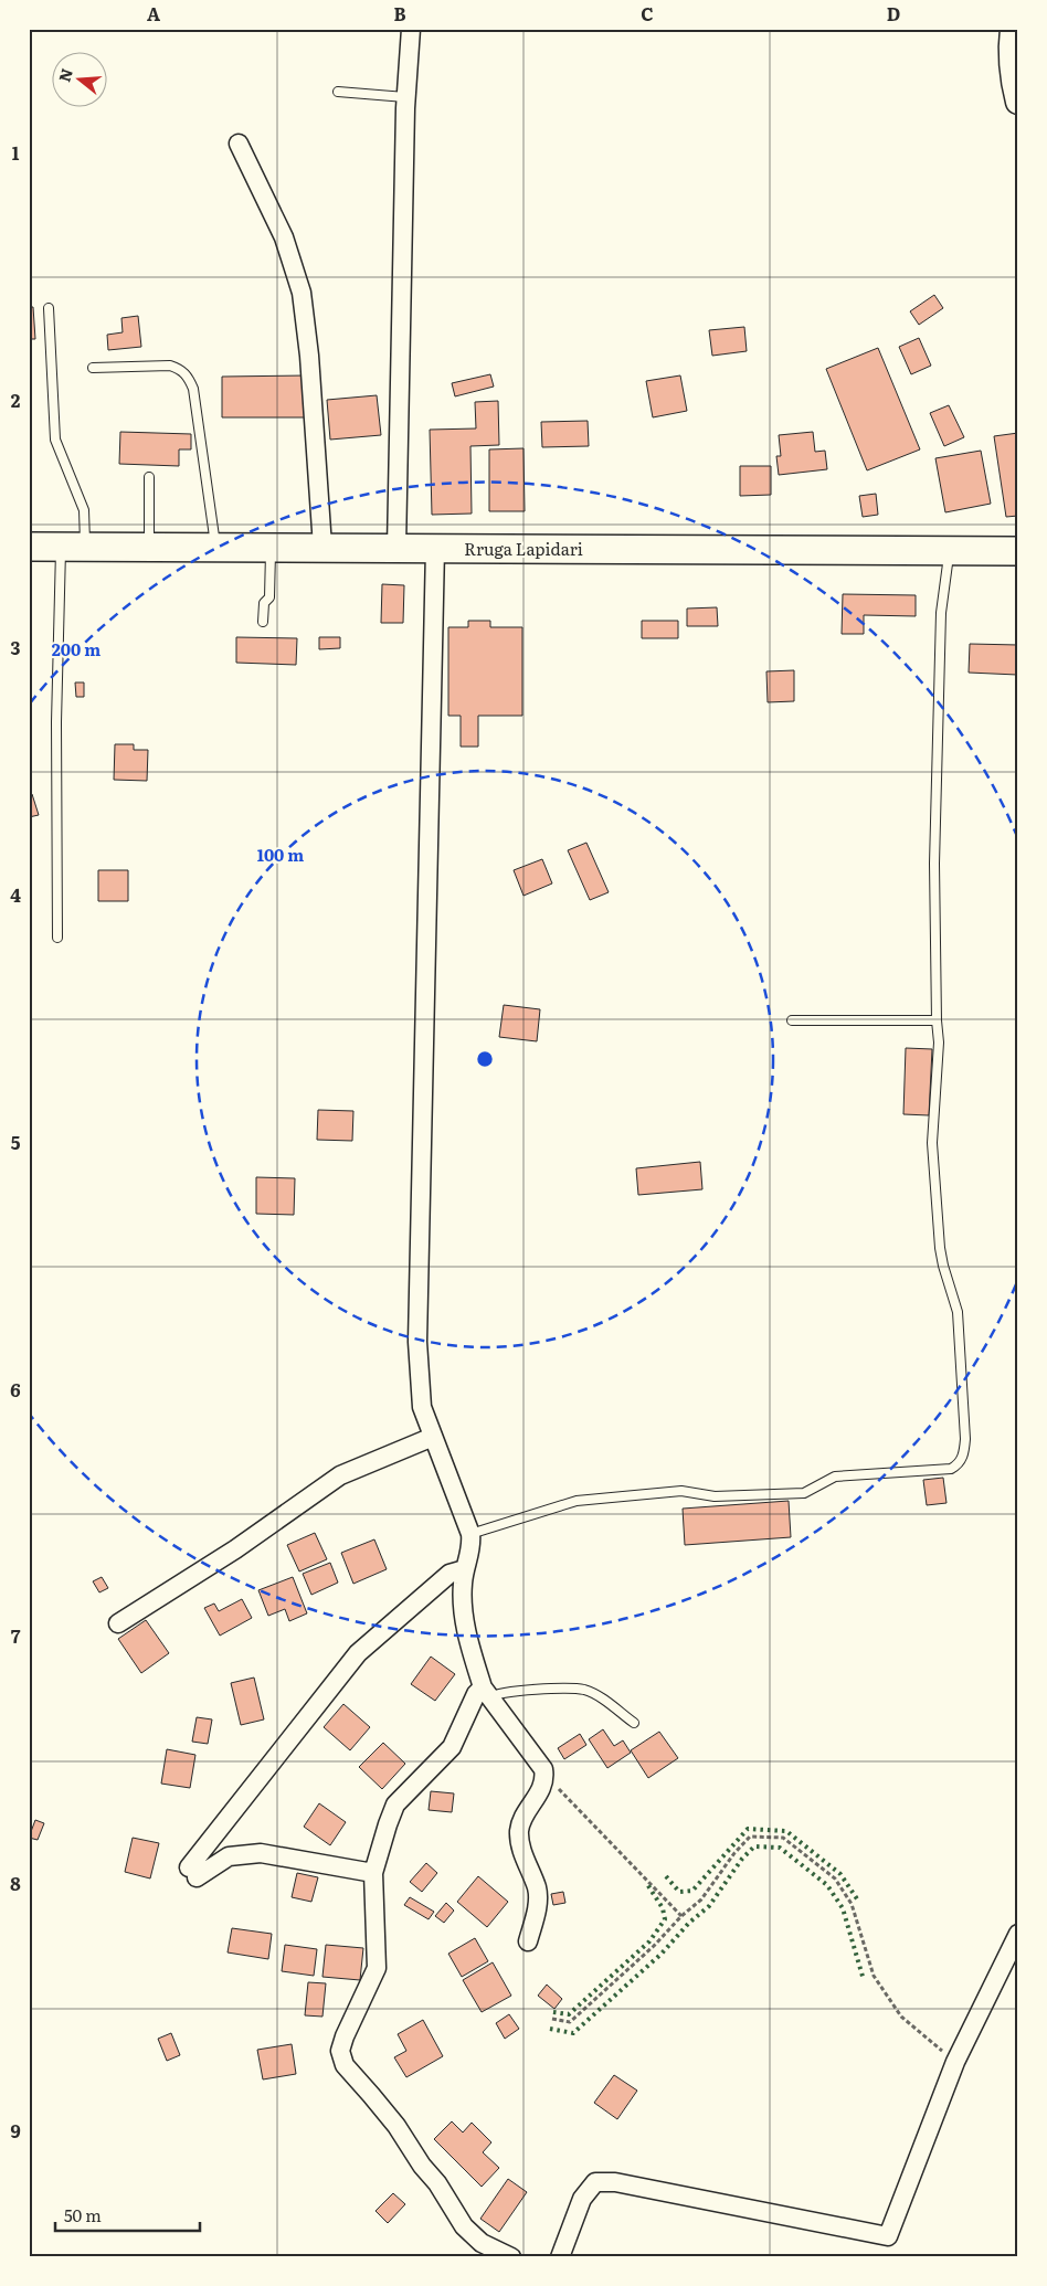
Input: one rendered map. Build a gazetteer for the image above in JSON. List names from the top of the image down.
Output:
{
  "streets": {
    "main road": ["Rruga Lapidari"]
  },
  "scale_bar": "50 m",
  "north": "left",
  "grid": {
    "columns": [
      "A",
      "B",
      "C",
      "D"
    ],
    "rows": [
      "1",
      "2",
      "3",
      "4",
      "5",
      "6",
      "7",
      "8",
      "9"
    ]
  },
  "rings": ["200 m", "100 m"]
}
